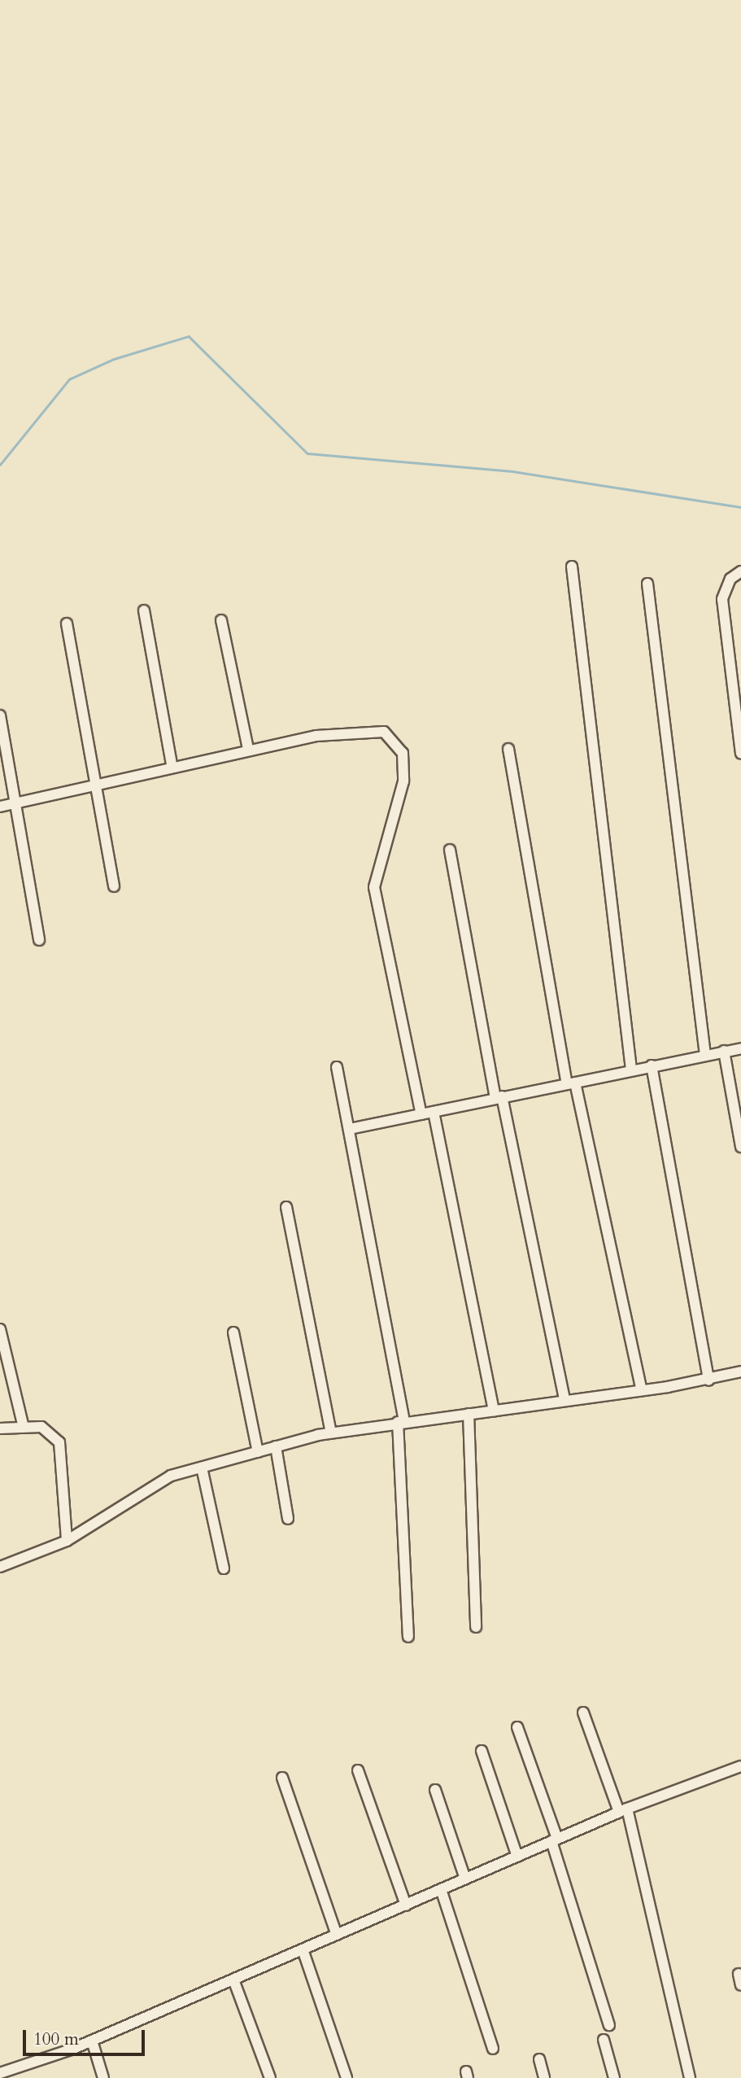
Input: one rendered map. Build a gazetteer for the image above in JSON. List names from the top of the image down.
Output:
{
  "scale_bar": "100 m"
}
